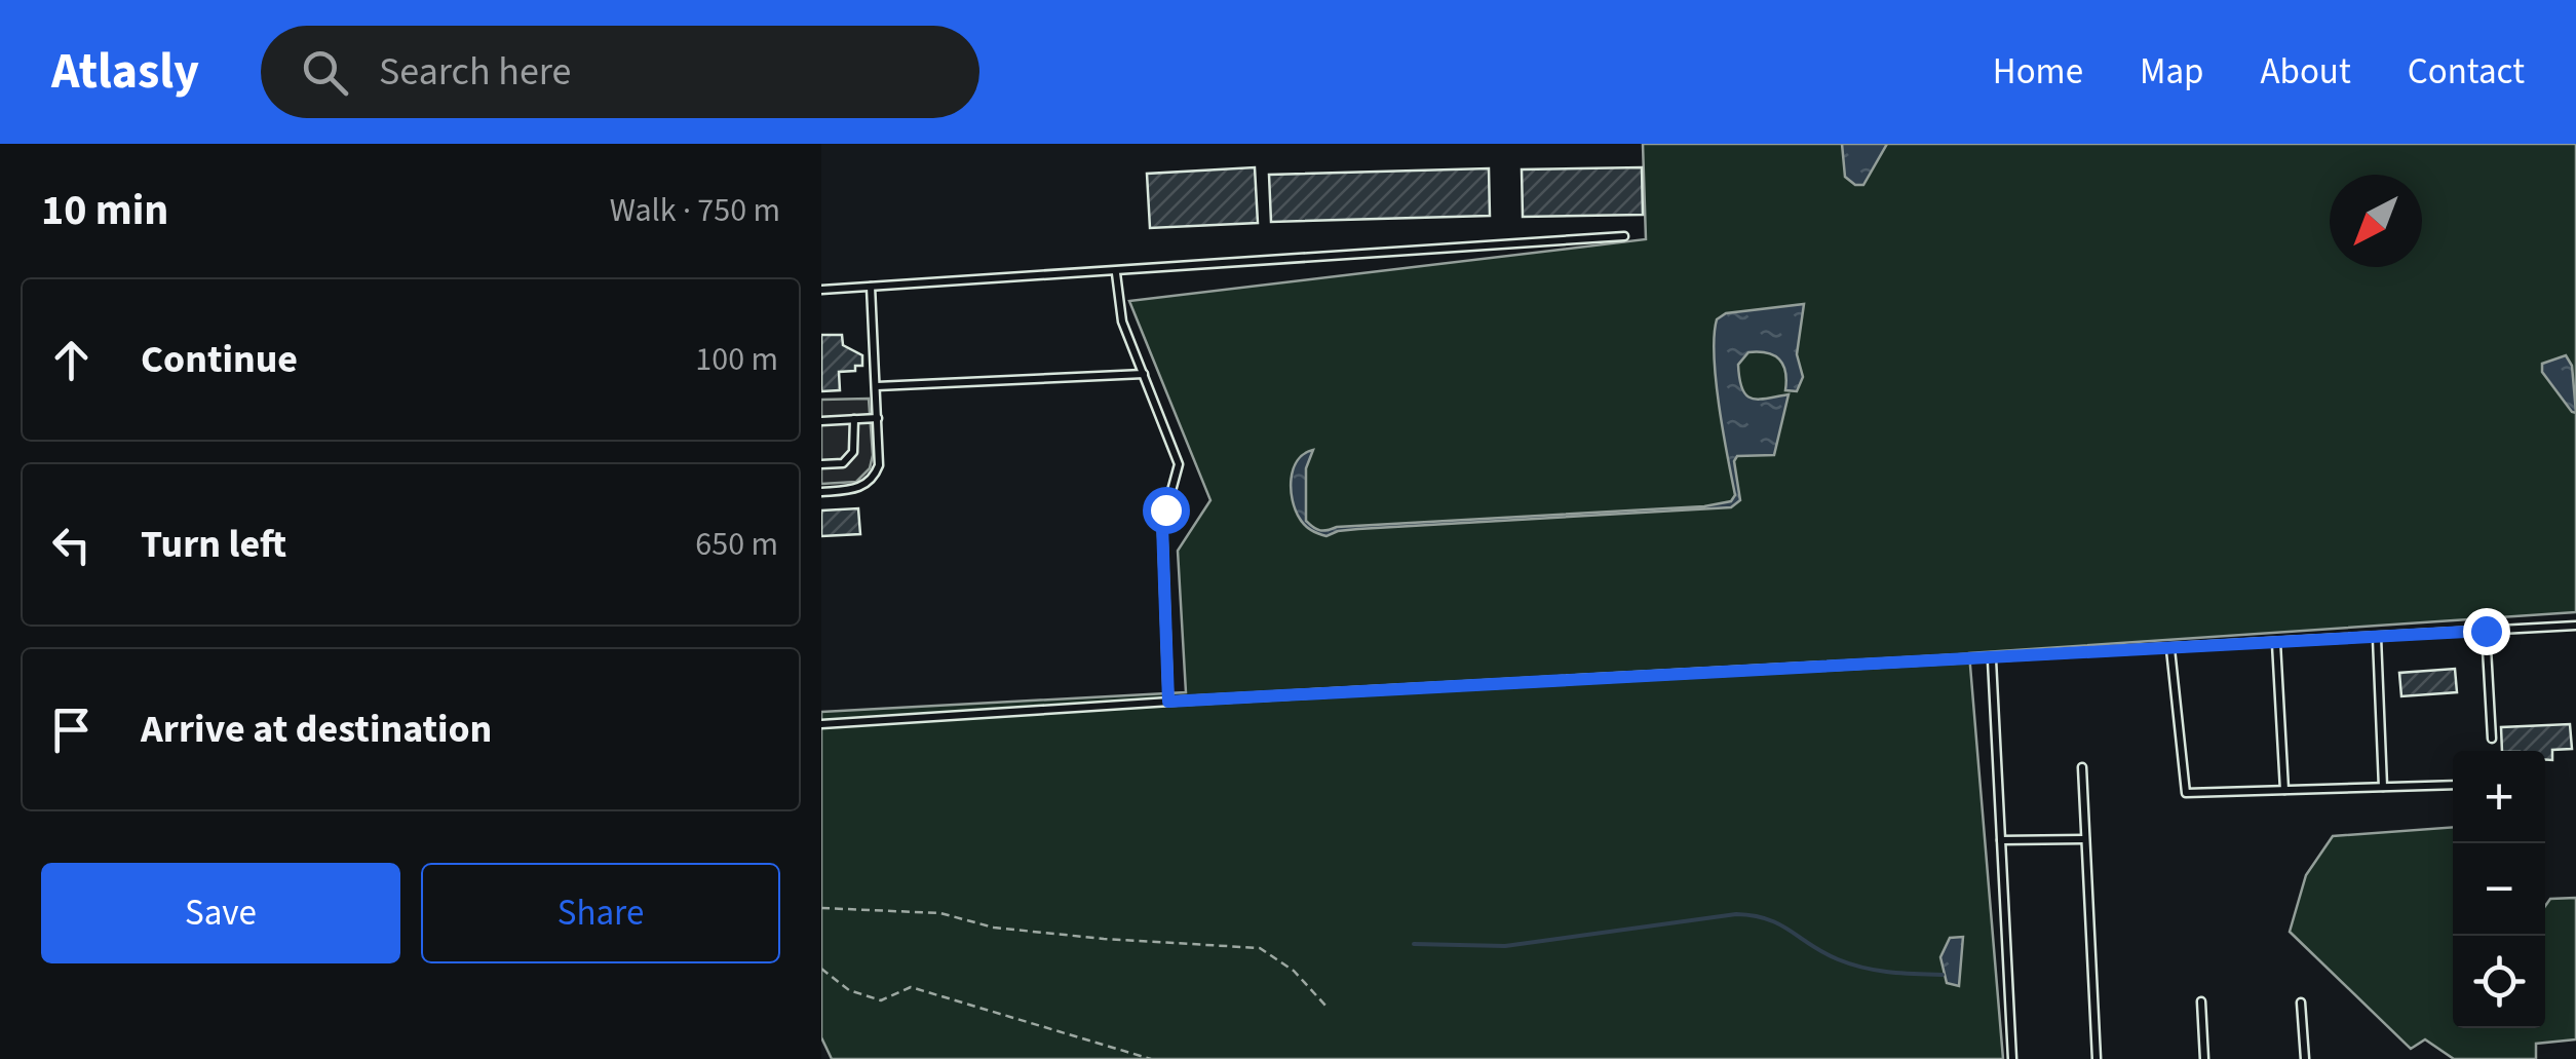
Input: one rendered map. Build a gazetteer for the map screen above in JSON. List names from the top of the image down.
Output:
{
  "north": "bottom left",
  "page": {
    "header": "Atlasly",
    "search": "Search here",
    "nav": [
      "Home",
      "Map",
      "About",
      "Contact"
    ],
    "heading": ["10 min", "Walk · 750 m"],
    "list": [
      ["Continue", "100 m"],
      ["Turn left", "650 m"],
      "Arrive at destination"
    ],
    "map_buttons": ["+", "−"],
    "buttons": ["Save", "Share"]
  }
}
